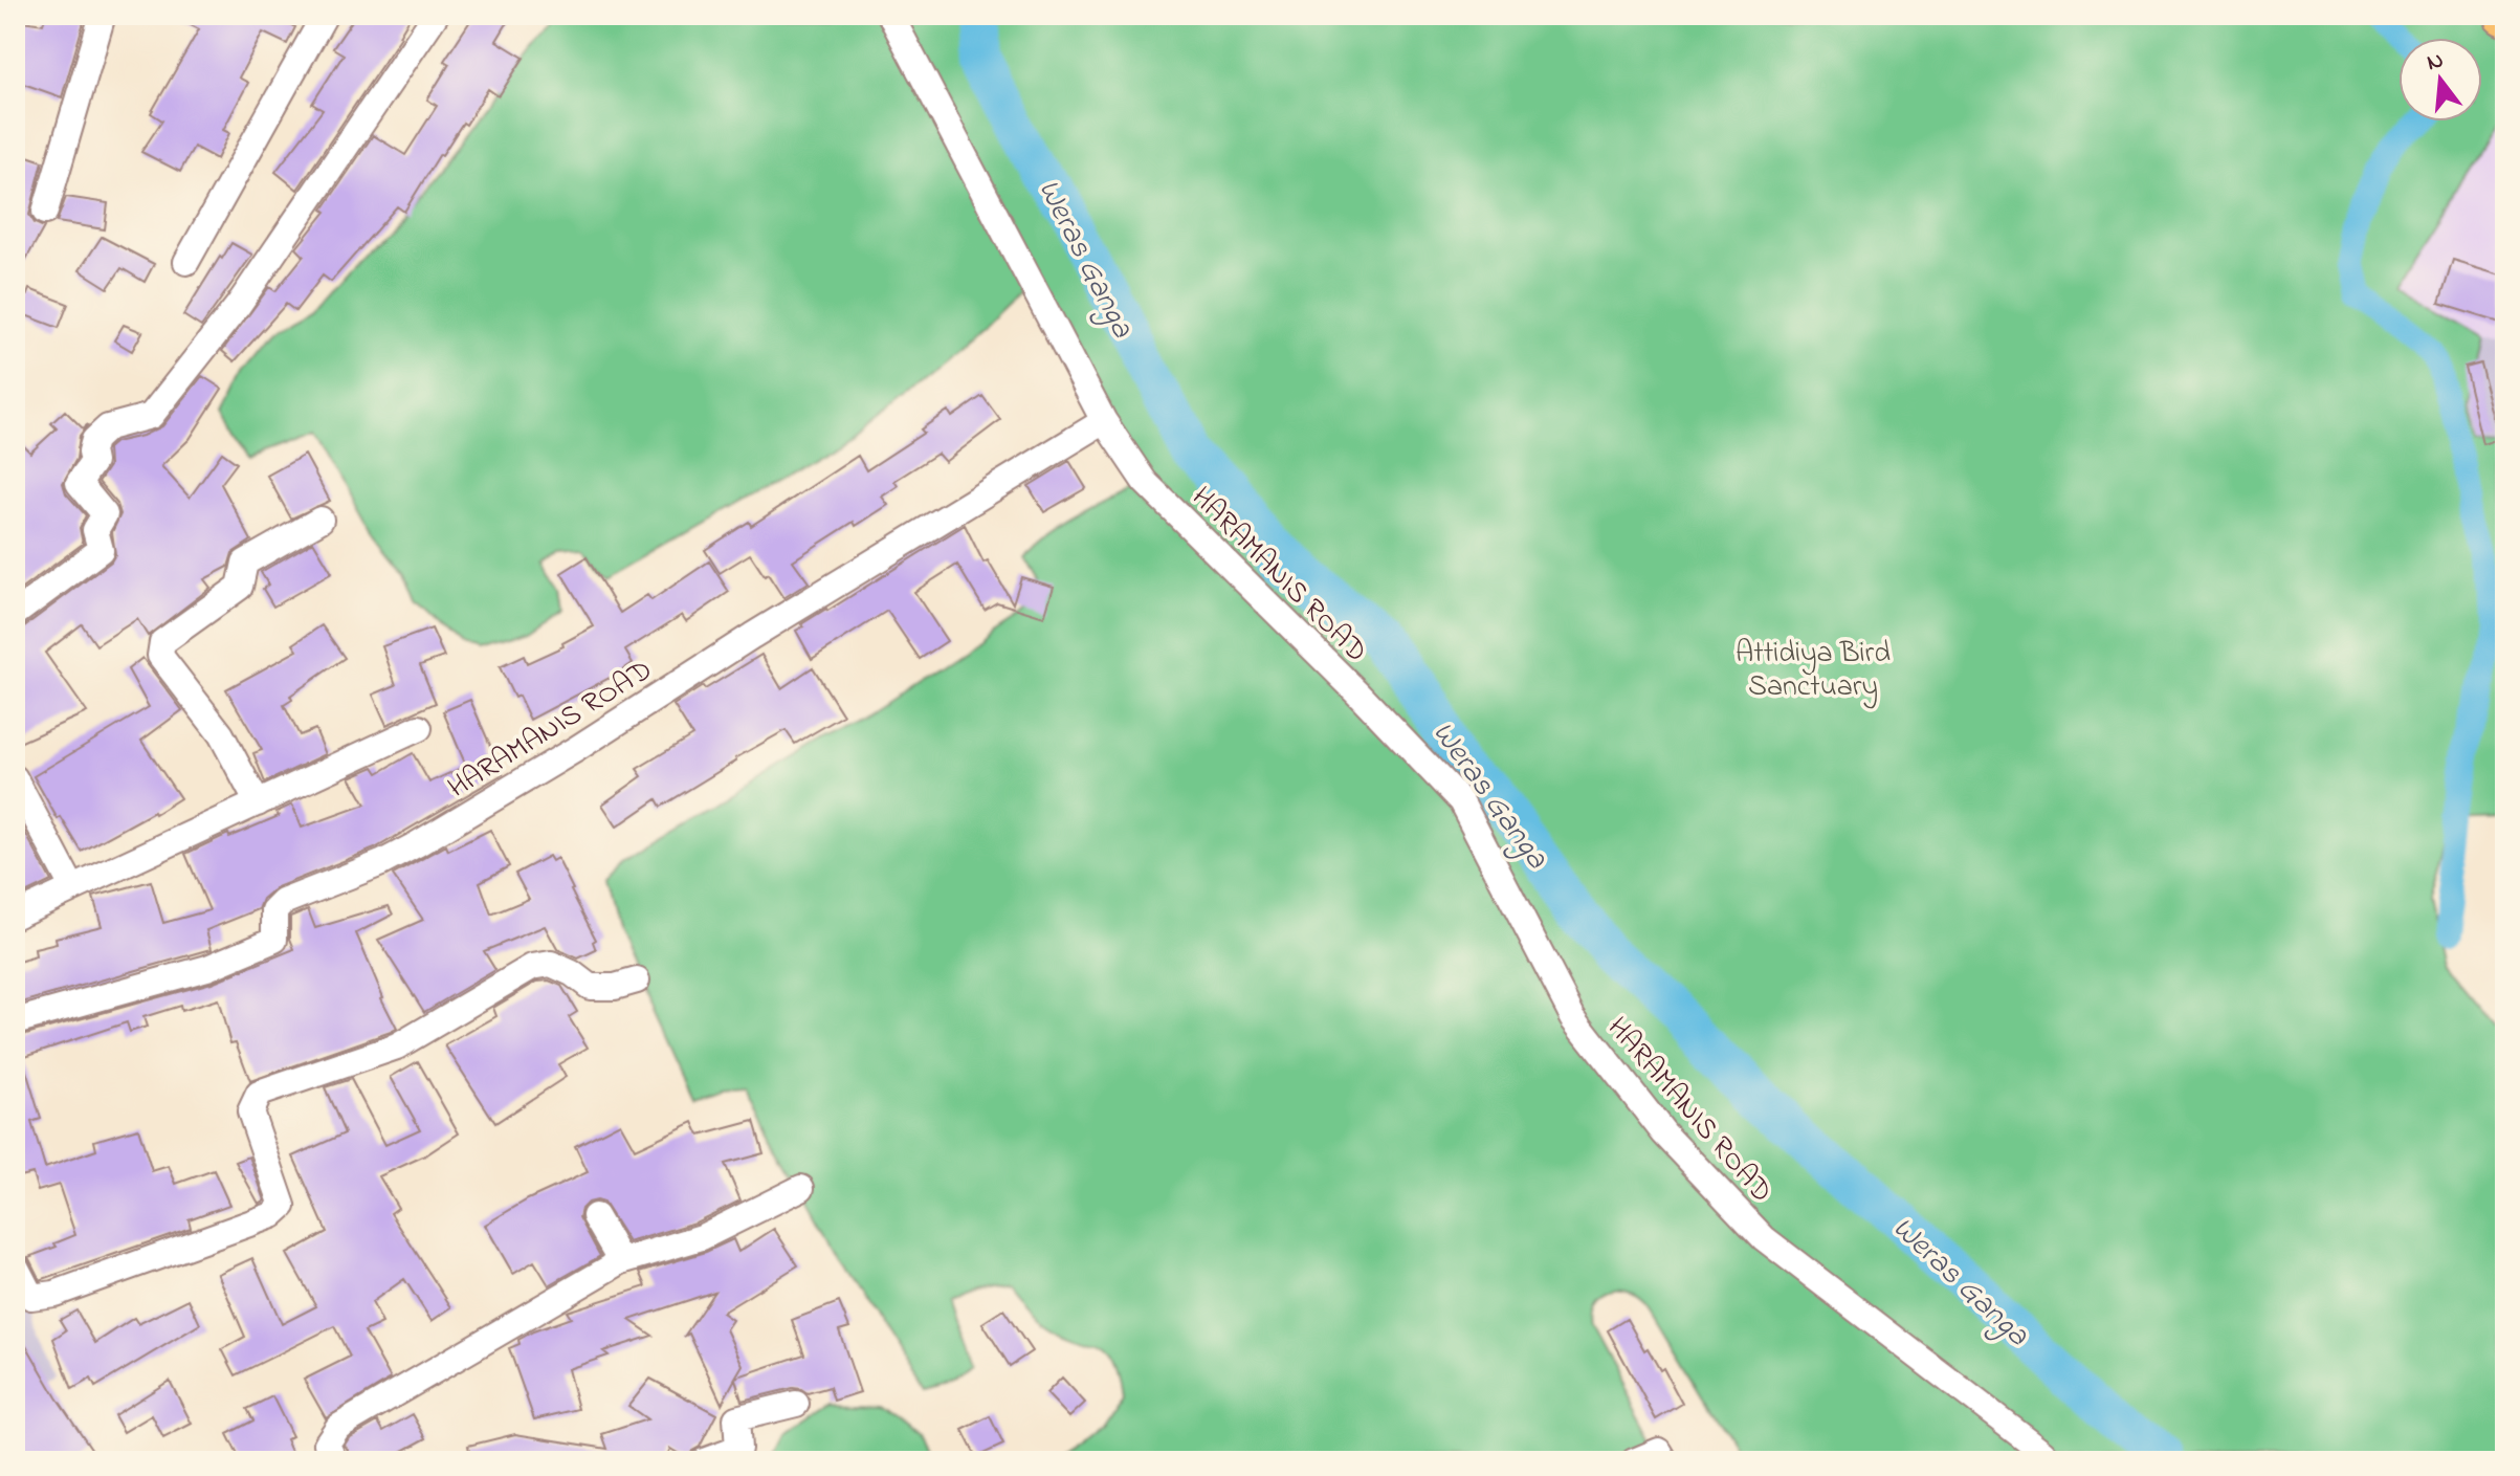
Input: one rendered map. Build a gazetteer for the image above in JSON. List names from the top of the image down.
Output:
{
  "streets": {
    "street": ["HARAMANIS ROAD"]
  },
  "water": ["Weras Ganga"],
  "parks": ["Attidiya Bird Sanctuary"],
  "north": "top"
}
